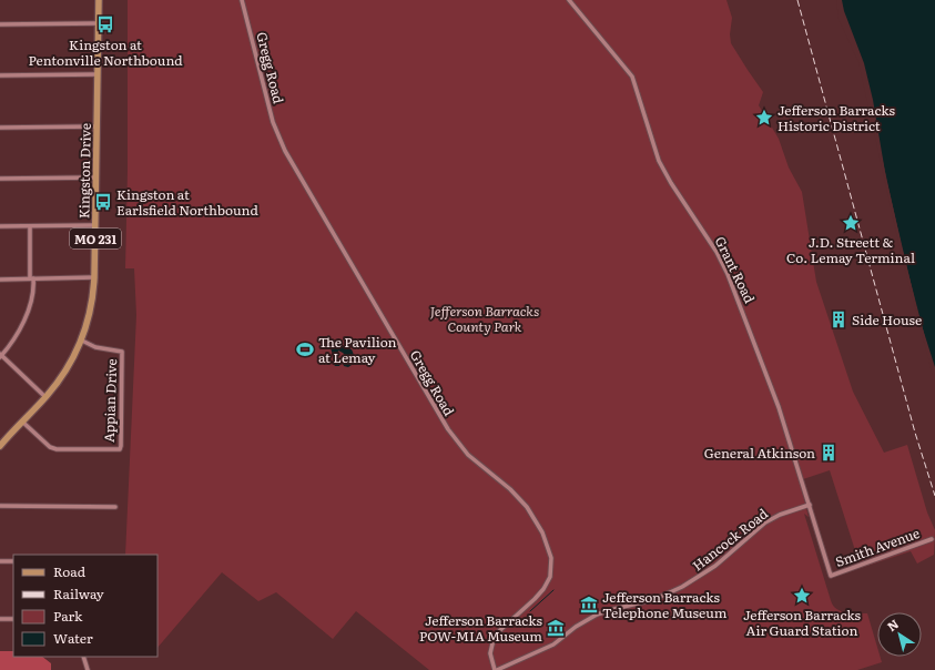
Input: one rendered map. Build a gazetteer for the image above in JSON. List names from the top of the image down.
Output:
{
  "streets": {
    "main road": ["Kingston Drive", "MO 231"],
    "street": [
      "Gregg Road",
      "Grant Road",
      "Appian Drive",
      "Hancock Road",
      "Smith Avenue"
    ]
  },
  "crossings": [
    ["Gregg Road", "Hancock Road"],
    ["Kingston Drive", "Appian Drive"],
    ["Grant Road", "Hancock Road"],
    ["Grant Road", "Smith Avenue"]
  ],
  "parks": ["Jefferson Barracks County Park"],
  "places": {
    "bus stop": ["Kingston at Pentonville Northbound", "Kingston at Earlsfield Northbound"],
    "place": ["Jefferson Barracks Historic District", "J.D. Streett & Co. Lemay Terminal", "Jefferson Barracks Air Guard Station"],
    "building": ["Side House", "General Atkinson"],
    "sports": ["The Pavilion at Lemay"],
    "museum": ["Jefferson Barracks Telephone Museum", "Jefferson Barracks POW-MIA Museum"]
  },
  "legend": [
    "Road",
    "Railway",
    "Park",
    "Water"
  ],
  "north": "top left"
}
